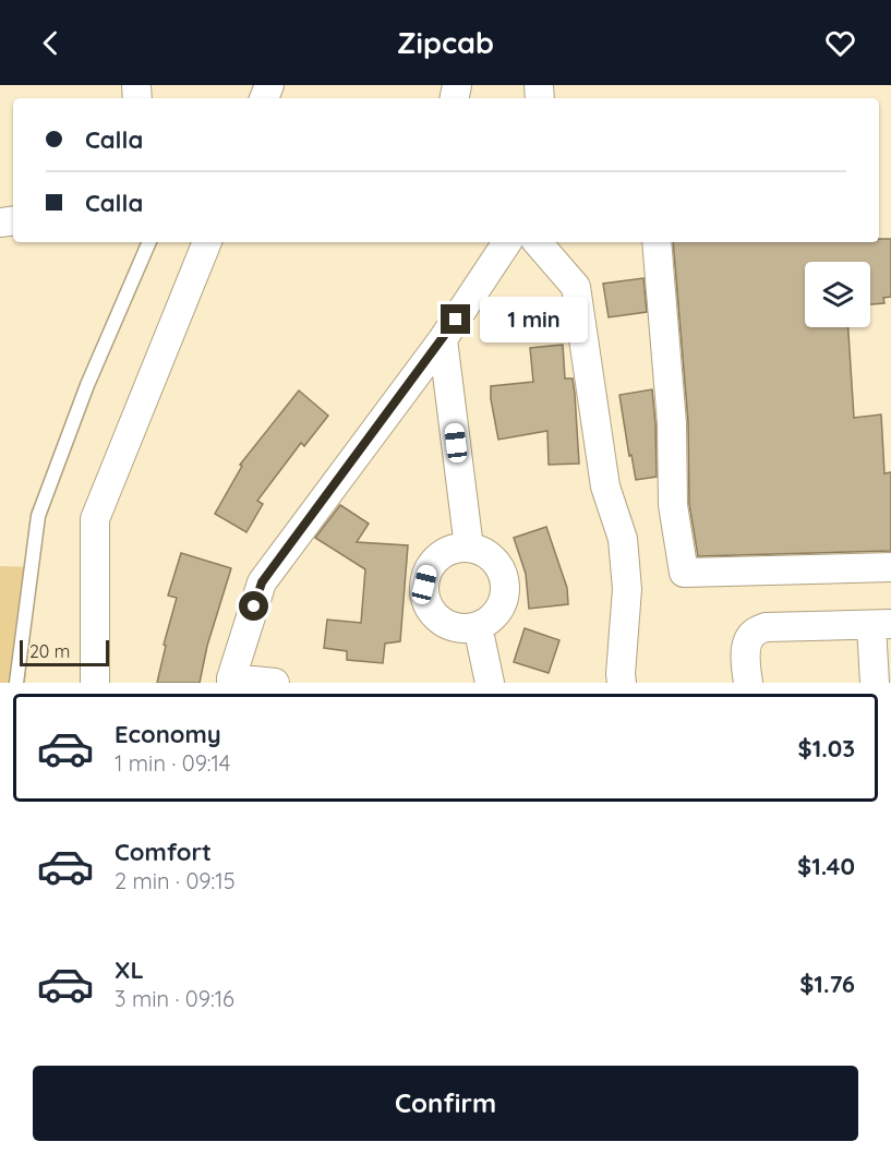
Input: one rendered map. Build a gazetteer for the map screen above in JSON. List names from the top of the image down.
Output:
{
  "scale_bar": "20 m",
  "page": {
    "header": "Zipcab",
    "banner": ["Calla", "Calla"],
    "bubble": "1 min",
    "scale": "20 m",
    "list": [
      {
        "name": "Economy",
        "note": "1 min · 09:14",
        "value": "$1.03"
      },
      {
        "name": "Comfort",
        "note": "2 min · 09:15",
        "value": "$1.40"
      },
      {
        "name": "XL",
        "note": "3 min · 09:16",
        "value": "$1.76"
      }
    ],
    "buttons": "Confirm"
  }
}
